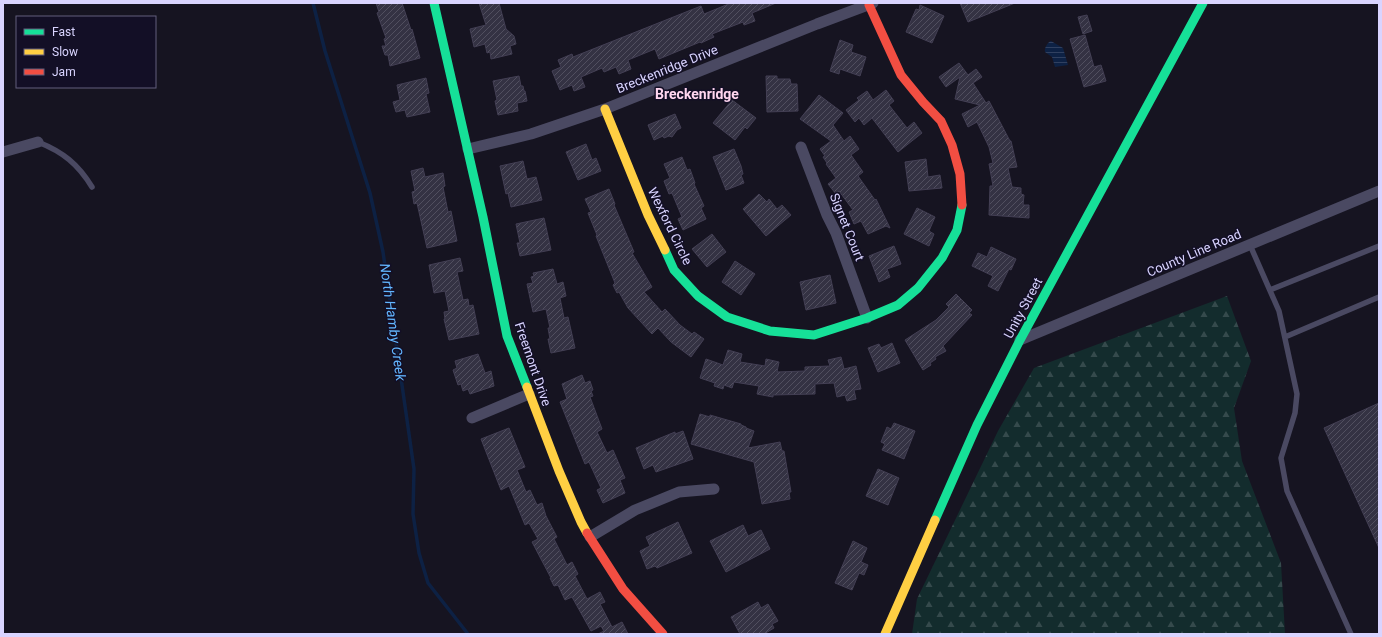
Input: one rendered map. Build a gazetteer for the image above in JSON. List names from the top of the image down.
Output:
{
  "streets": {
    "street": [
      "Breckenridge Drive",
      "Wexford Circle",
      "Signet Court",
      "County Line Road",
      "Unity Street",
      "Freemont Drive"
    ]
  },
  "crossings": [
    ["Breckenridge Drive", "Wexford Circle"],
    ["Breckenridge Drive", "Freemont Drive"],
    ["Wexford Circle", "Signet Court"],
    ["County Line Road", "Unity Street"]
  ],
  "districts": ["Breckenridge"],
  "water": ["North Hamby Creek"],
  "legend": ["Fast", "Slow", "Jam"]
}
